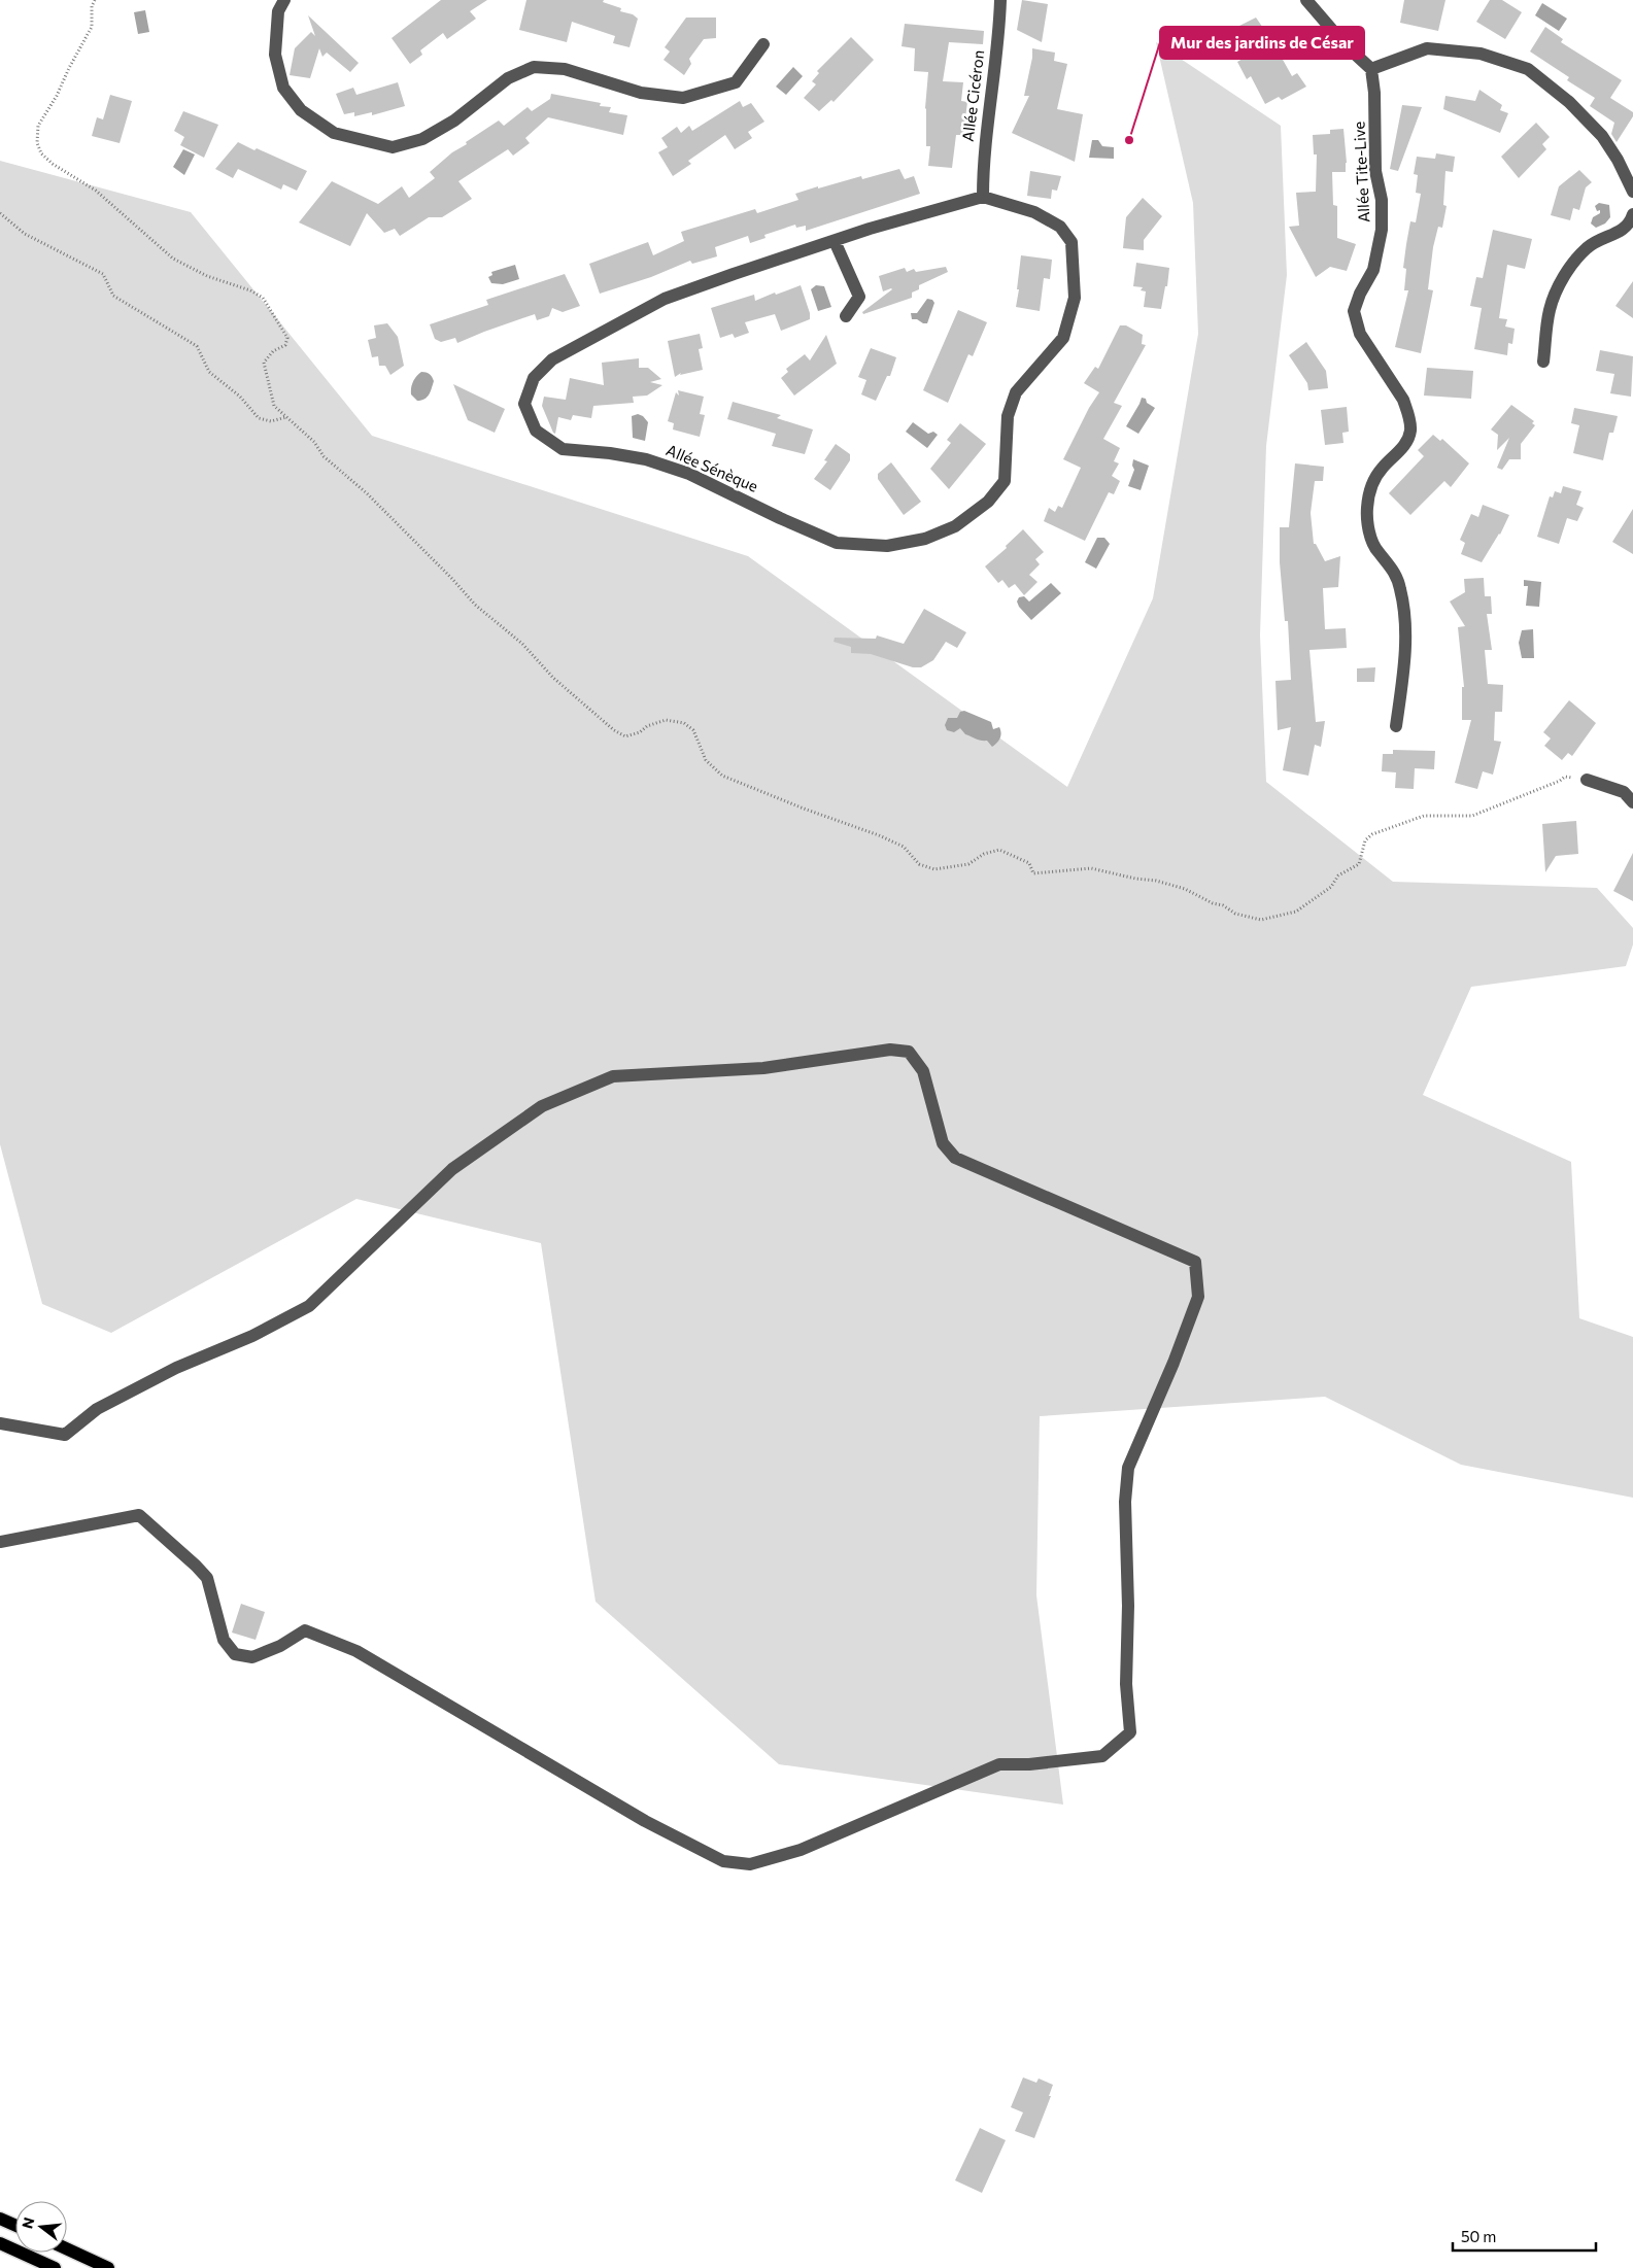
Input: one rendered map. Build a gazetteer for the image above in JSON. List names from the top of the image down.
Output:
{
  "streets": {
    "street": ["Allée Cicéron", "Allée Tite-Live", "Allée Sénèque"]
  },
  "crossings": [
    ["Allée Cicéron", "Allée Sénèque"]
  ],
  "places": ["Mur des jardins de César"],
  "scale_bar": "50 m",
  "north": "left"
}
